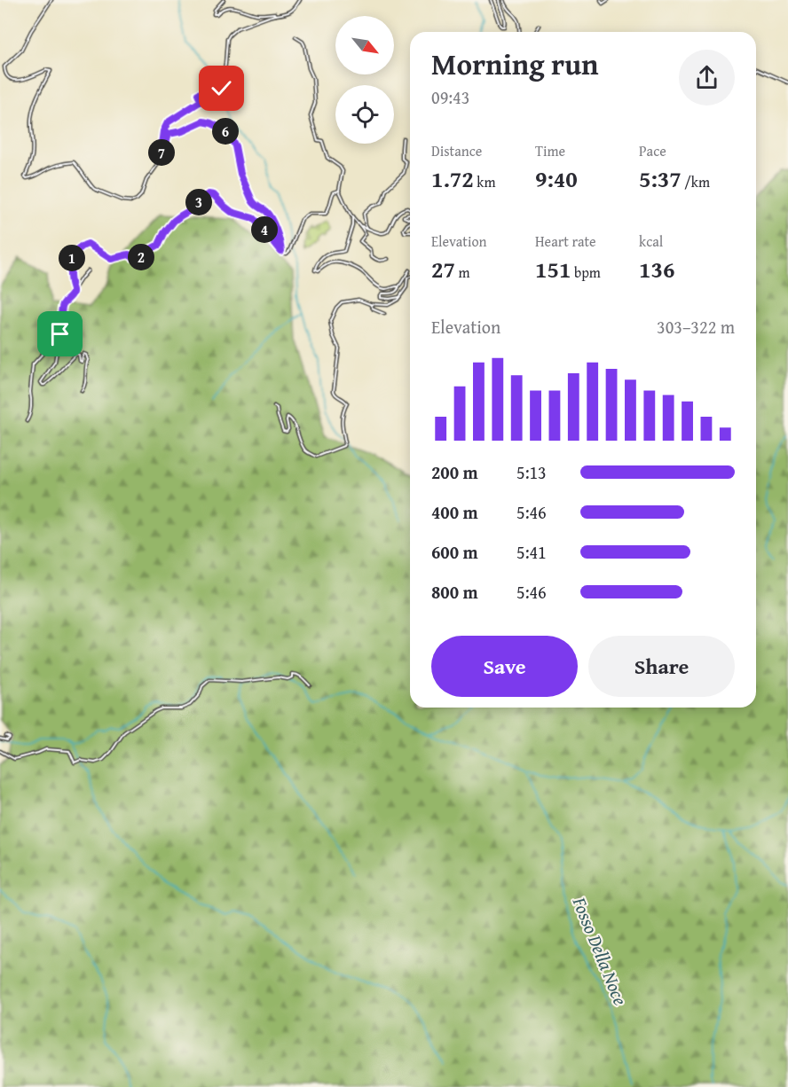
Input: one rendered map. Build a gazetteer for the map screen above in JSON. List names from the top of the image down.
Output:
{
  "water": ["Fosso Della Noce"],
  "north": "bottom right",
  "page": {
    "heading": ["Morning run", "09:43"],
    "pins": [
      "6",
      "7",
      "3",
      "4",
      "2",
      "1"
    ],
    "stats": [
      ["Distance", "1.72 km"],
      ["Time", "9:40"],
      ["Pace", "5:37 /km"],
      ["Elevation", "27 m"],
      ["Heart rate", "151 bpm"],
      ["kcal", "136"]
    ],
    "chart": ["Elevation", "303–322 m"],
    "list": [
      {
        "name": "200 m",
        "note": "5:13"
      },
      {
        "name": "400 m",
        "note": "5:46"
      },
      {
        "name": "600 m",
        "note": "5:41"
      },
      {
        "name": "800 m",
        "note": "5:46"
      }
    ],
    "buttons": ["Save", "Share"]
  }
}
